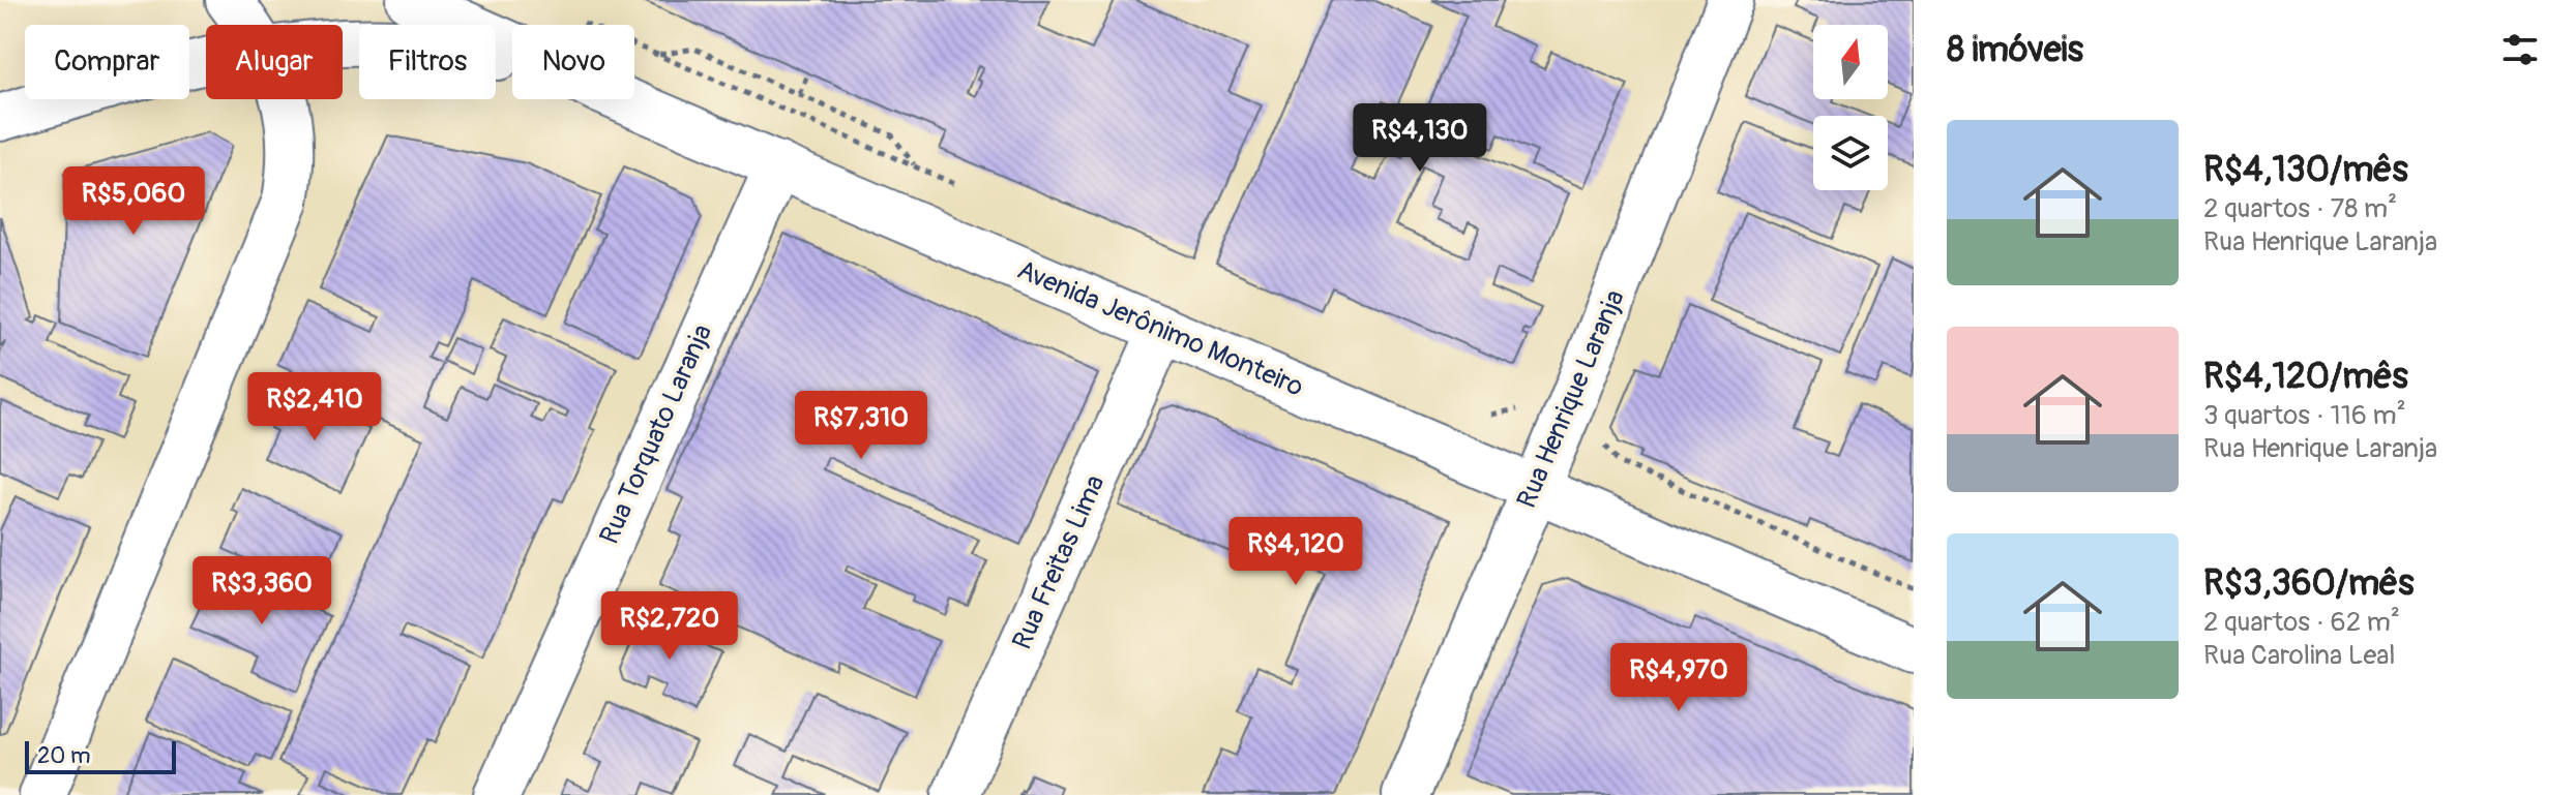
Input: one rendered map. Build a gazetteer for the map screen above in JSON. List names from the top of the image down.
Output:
{
  "streets": {
    "street": [
      "Avenida Jerônimo Monteiro",
      "Rua Henrique Laranja",
      "Rua Torquato Laranja",
      "Rua Freitas Lima"
    ]
  },
  "crossings": [
    ["Avenida Jerônimo Monteiro", "Rua Henrique Laranja"],
    ["Avenida Jerônimo Monteiro", "Rua Torquato Laranja"],
    ["Avenida Jerônimo Monteiro", "Rua Freitas Lima"]
  ],
  "scale_bar": "20 m",
  "north": "top",
  "page": {
    "heading": "8 imóveis",
    "chip": [
      "Comprar",
      "Alugar",
      "Filtros",
      "Novo"
    ],
    "list": [
      {
        "name": "R$4,130/mês",
        "note": "2 quartos · 78 m² · Rua Henrique Laranja"
      },
      {
        "name": "R$4,120/mês",
        "note": "3 quartos · 116 m² · Rua Henrique Laranja"
      },
      {
        "name": "R$3,360/mês",
        "note": "2 quartos · 62 m² · Rua Carolina Leal"
      }
    ],
    "price": [
      "R$4,130",
      "R$5,060",
      "R$2,410",
      "R$7,310",
      "R$4,120",
      "R$3,360",
      "R$2,720",
      "R$4,970"
    ],
    "scale": "20 m"
  }
}
